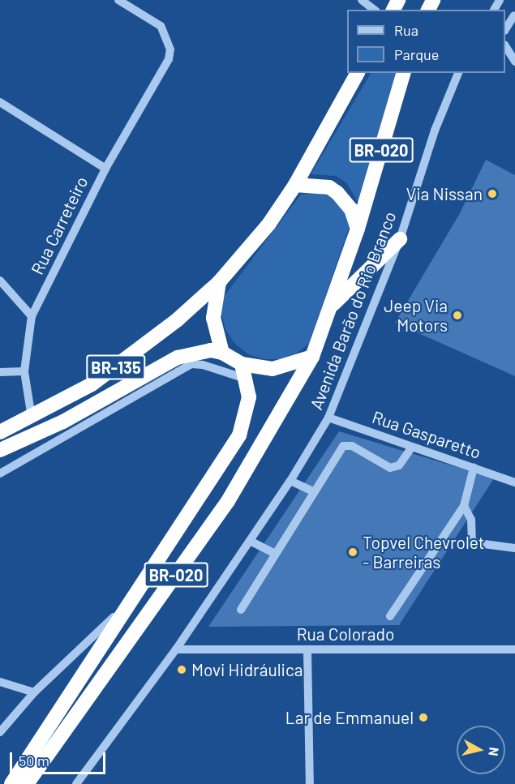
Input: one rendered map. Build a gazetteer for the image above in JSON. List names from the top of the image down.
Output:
{
  "streets": {
    "highway": ["BR-020", "BR-135"],
    "street": [
      "Rua Carreteiro",
      "Avenida Barão do Rio Branco",
      "Rua Gasparetto",
      "Rua Colorado"
    ]
  },
  "crossings": [
    ["BR-020", "BR-135"],
    ["Rua Carreteiro", "BR-135"],
    ["Avenida Barão do Rio Branco", "Rua Gasparetto"],
    ["Avenida Barão do Rio Branco", "Rua Colorado"]
  ],
  "places": [
    "Via Nissan",
    "Jeep Via Motors",
    "Topvel Chevrolet - Barreiras",
    "Movi Hidráulica",
    "Lar de Emmanuel"
  ],
  "legend": ["Rua", "Parque"],
  "scale_bar": "50 m",
  "north": "right"
}
